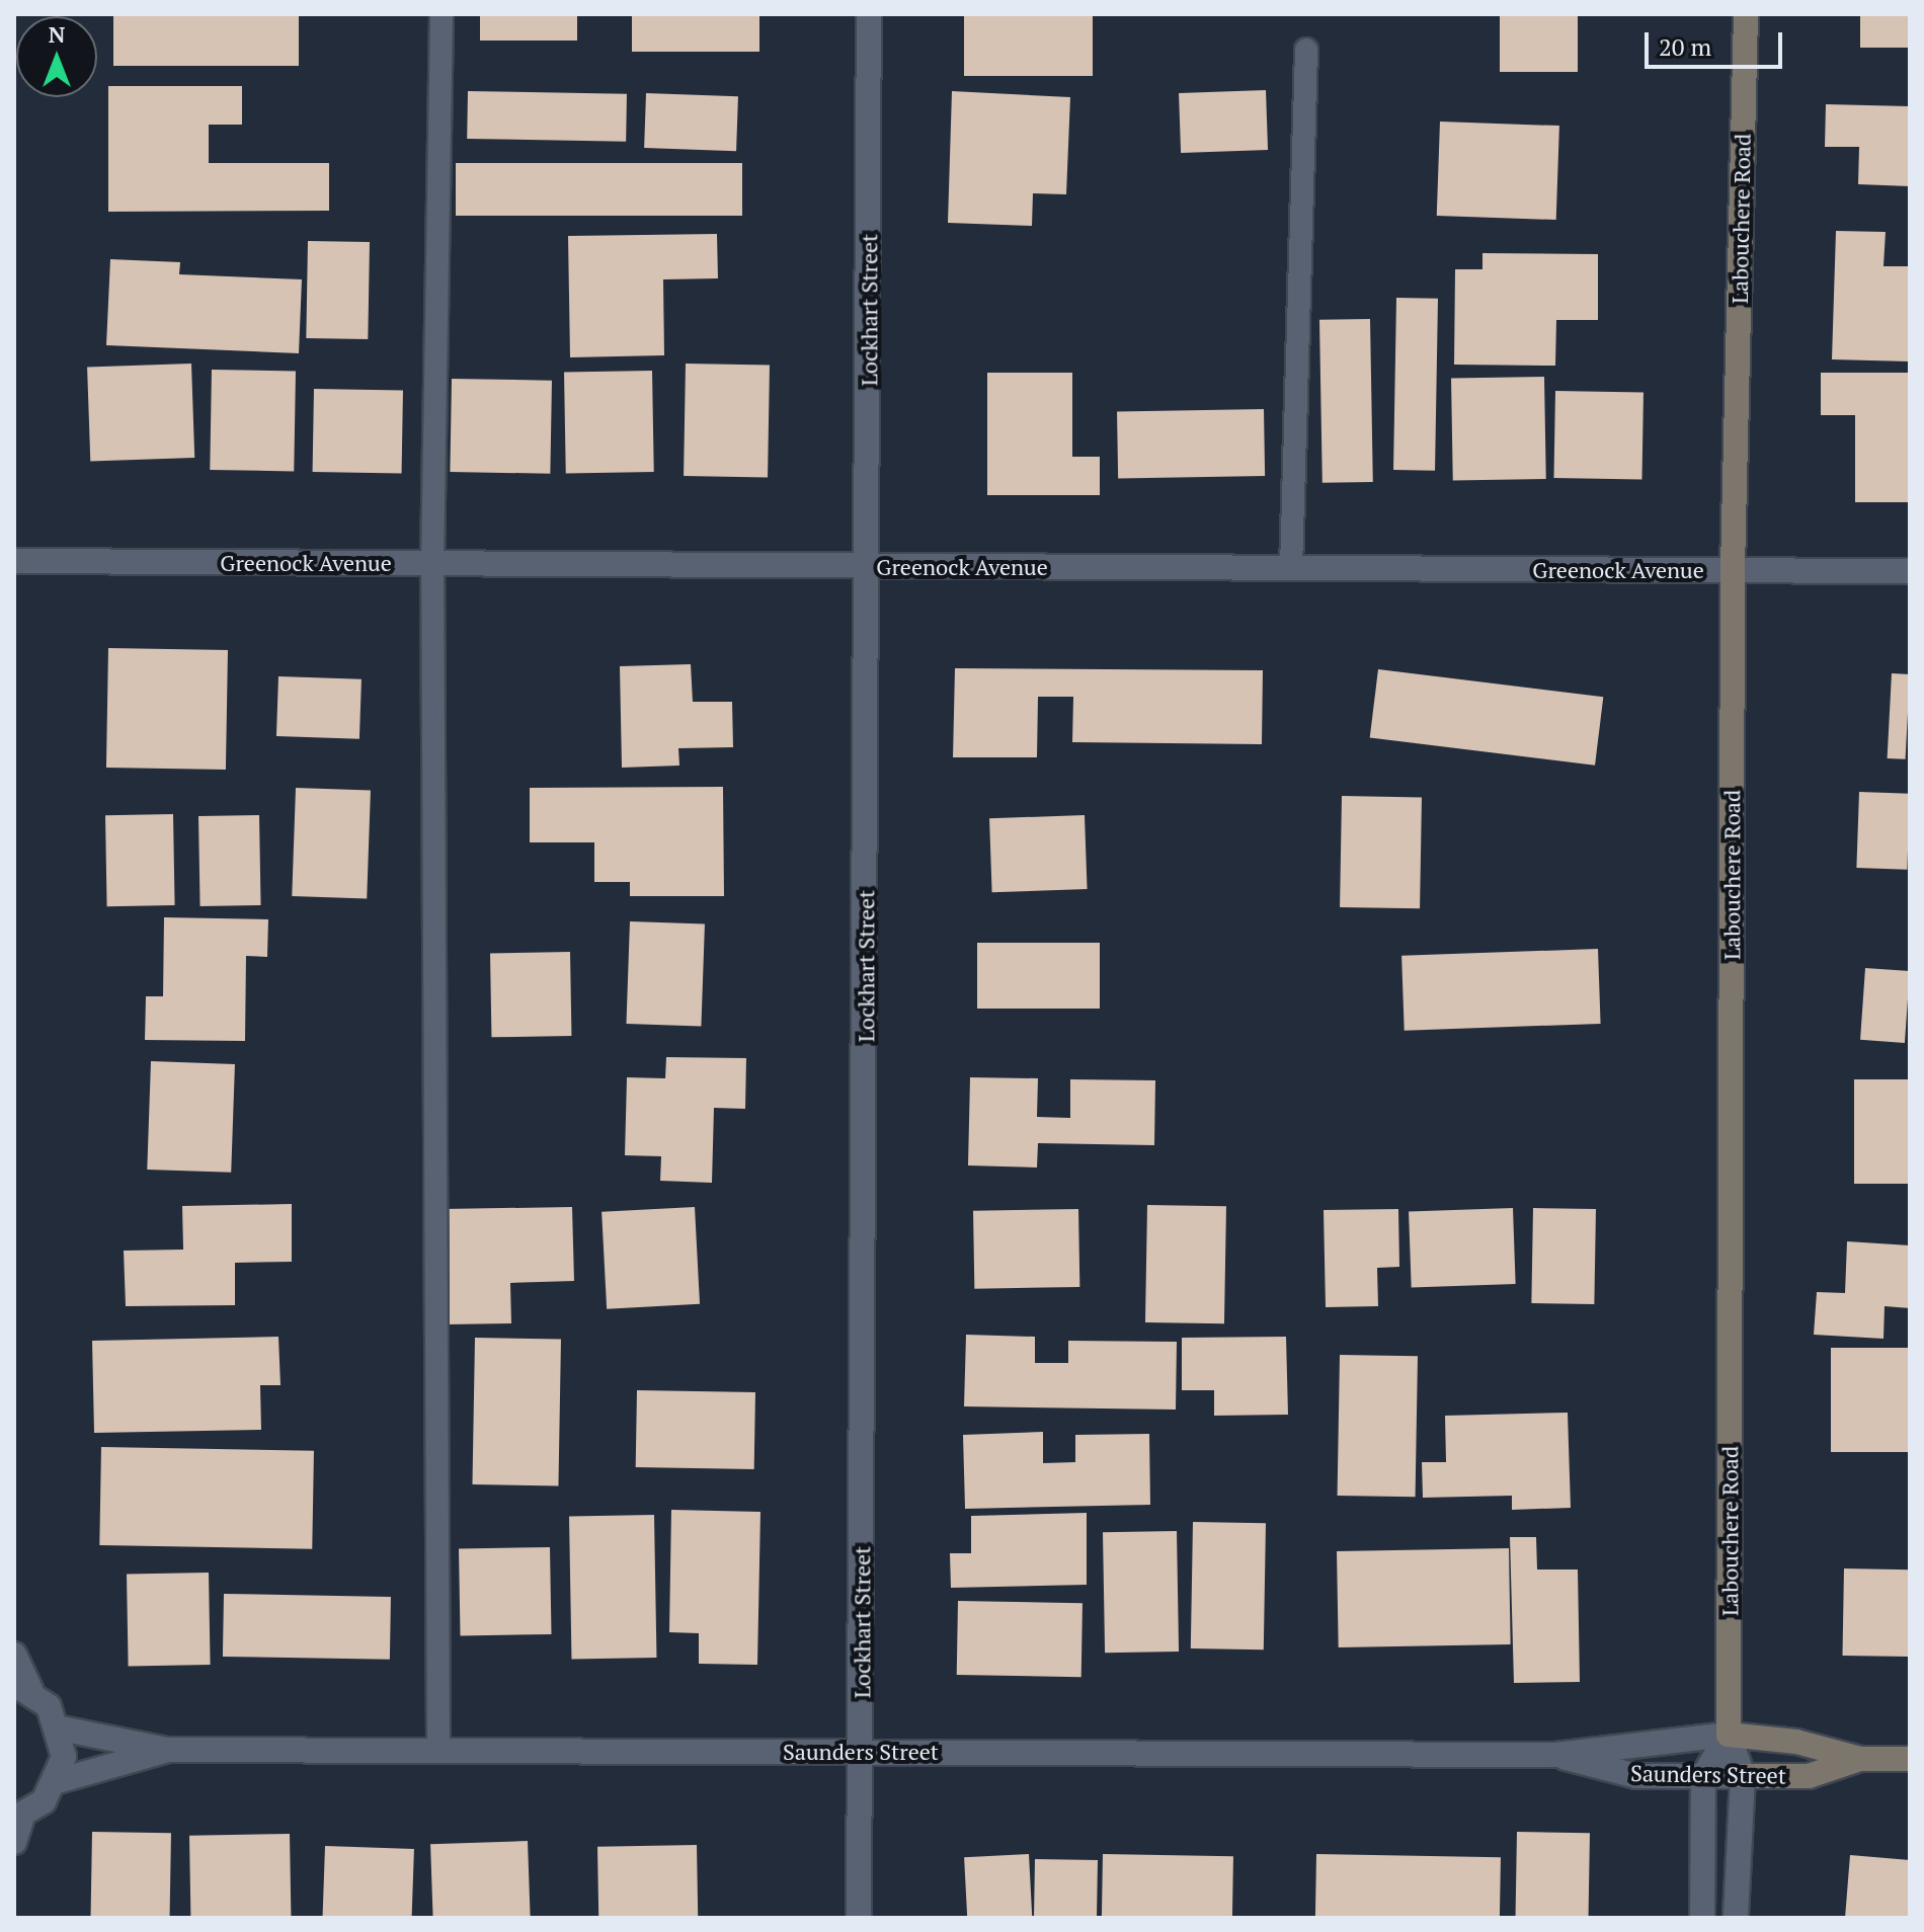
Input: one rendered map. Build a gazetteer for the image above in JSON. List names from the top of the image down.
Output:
{
  "streets": {
    "street": [
      "Labouchere Road",
      "Lockhart Street",
      "Greenock Avenue",
      "Saunders Street"
    ]
  },
  "crossings": [
    ["Labouchere Road", "Greenock Avenue"],
    ["Labouchere Road", "Saunders Street"],
    ["Lockhart Street", "Greenock Avenue"],
    ["Lockhart Street", "Saunders Street"]
  ],
  "scale_bar": "20 m",
  "north": "top"
}
